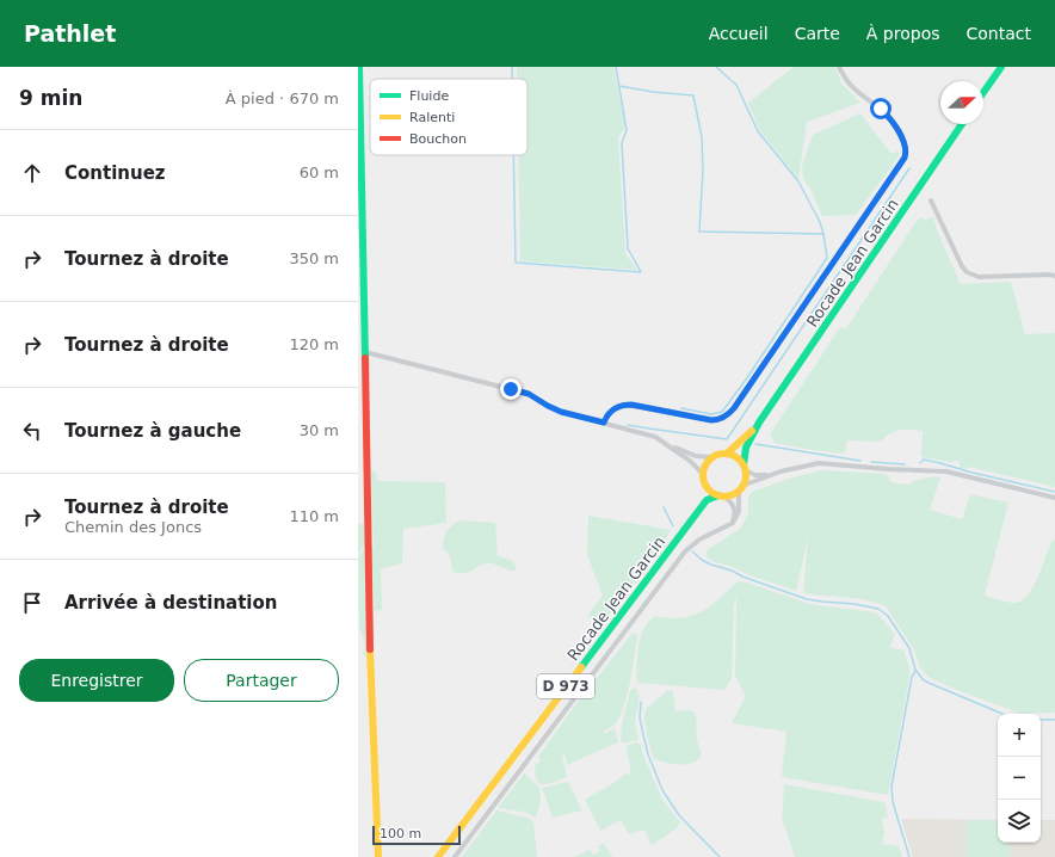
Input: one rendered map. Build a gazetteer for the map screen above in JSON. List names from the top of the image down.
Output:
{
  "streets": {
    "main road": ["Rocade Jean Garcin", "D 973"]
  },
  "legend": ["Fluide", "Ralenti", "Bouchon"],
  "scale_bar": "100 m",
  "north": "right",
  "page": {
    "header": "Pathlet",
    "nav": [
      "Accueil",
      "Carte",
      "À propos",
      "Contact"
    ],
    "heading": ["9 min", "À pied · 670 m"],
    "list": [
      ["Continuez", "60 m"],
      ["Tournez à droite", "350 m"],
      ["Tournez à droite", "120 m"],
      ["Tournez à gauche", "30 m"],
      ["Tournez à droite", "Chemin des Joncs", "110 m"],
      "Arrivée à destination"
    ],
    "buttons": ["Enregistrer", "Partager"],
    "map_buttons": ["+", "−"],
    "scale": "100 m"
  }
}
